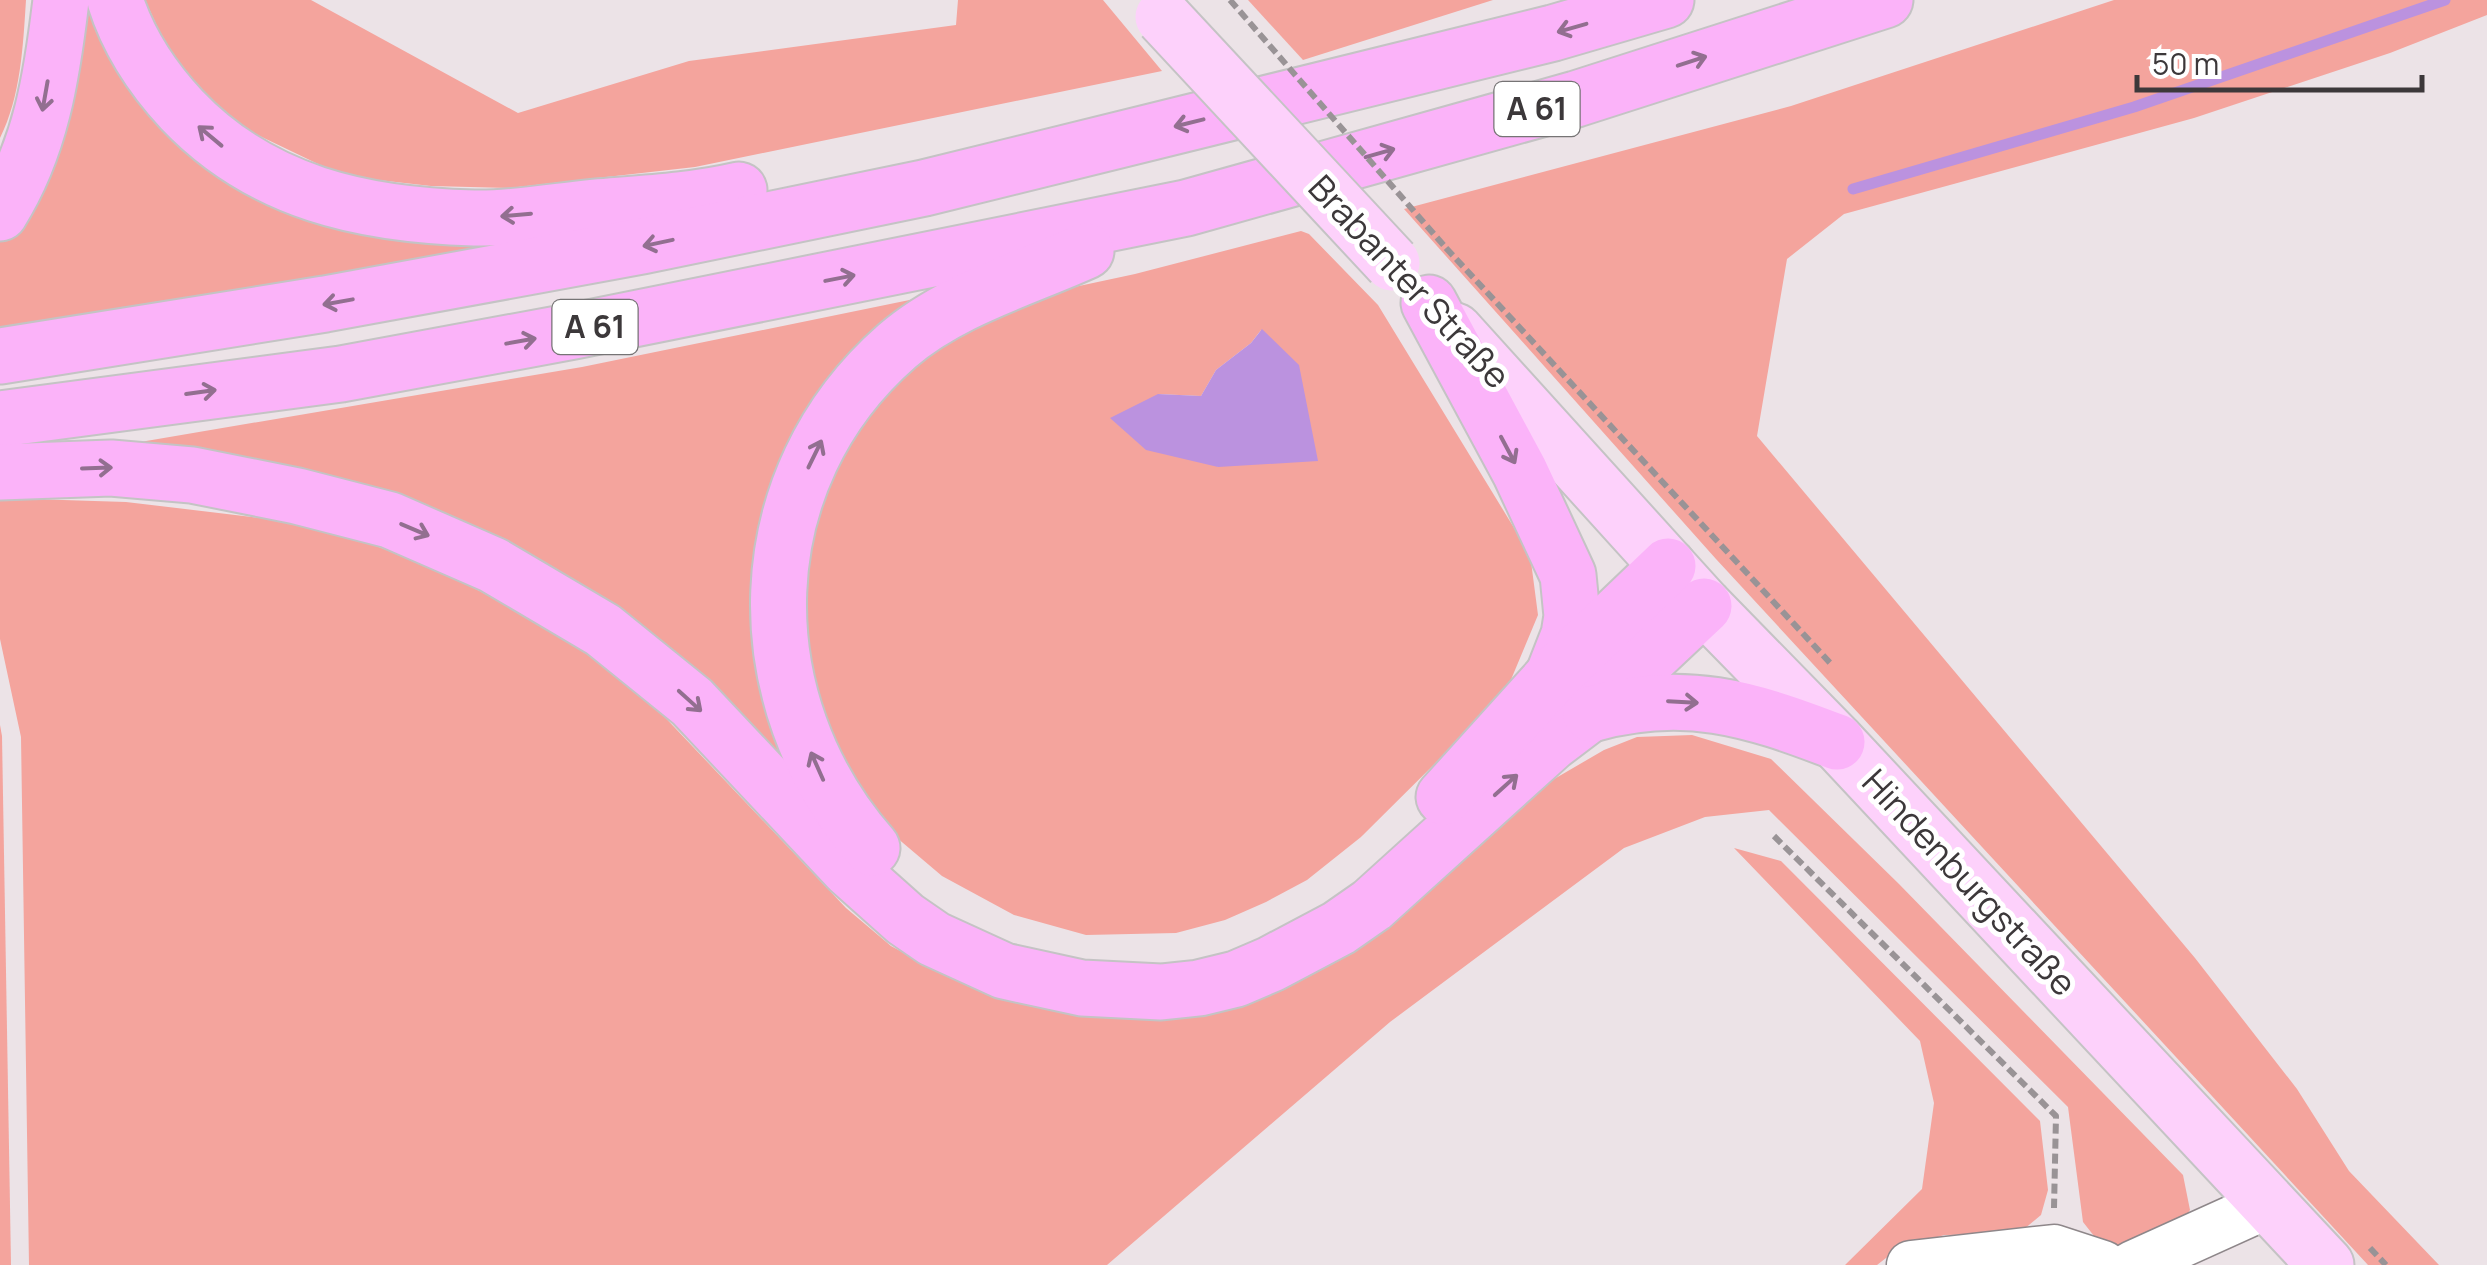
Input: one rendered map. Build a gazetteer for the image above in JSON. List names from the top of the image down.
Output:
{
  "streets": {
    "highway": ["A 61"],
    "main road": ["Brabanter Straße", "Hindenburgstraße"]
  },
  "crossings": [
    ["Brabanter Straße", "Hindenburgstraße"]
  ],
  "scale_bar": "50 m"
}
